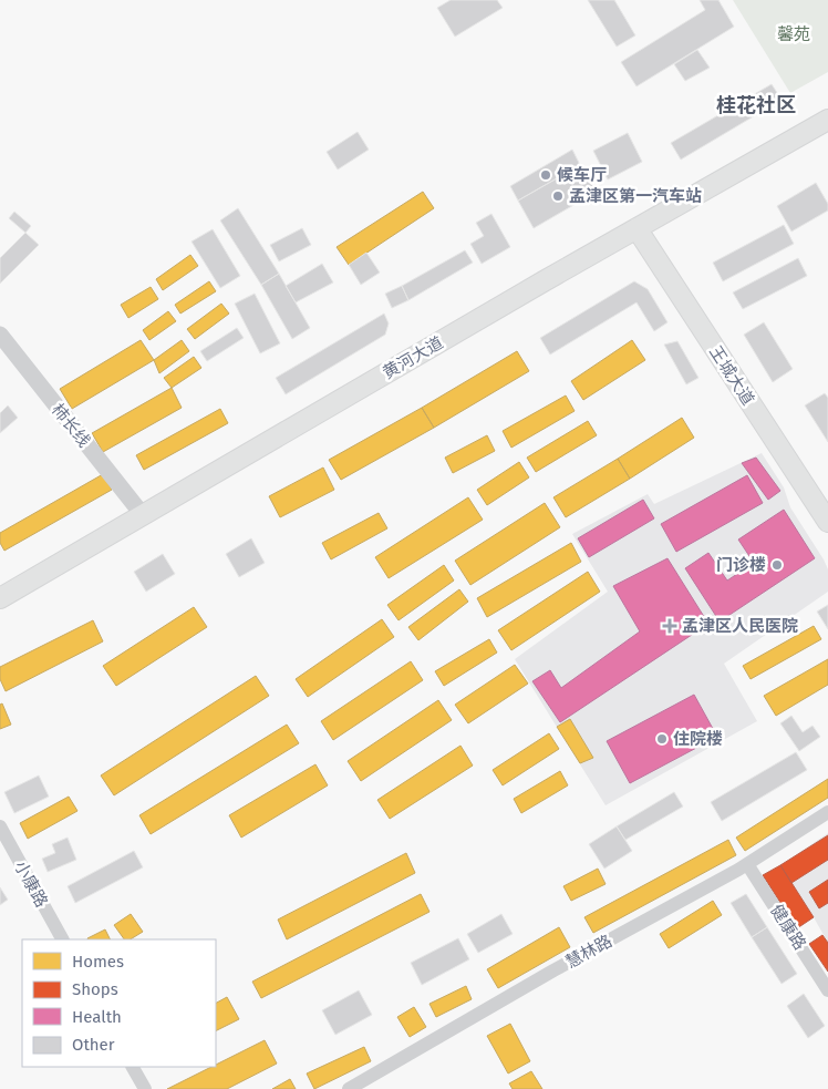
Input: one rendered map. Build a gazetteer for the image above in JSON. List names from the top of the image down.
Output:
{
  "streets": {
    "main road": ["黄河大道", "王城大道"],
    "street": [
      "柿长线",
      "小康路",
      "健康路",
      "慧林路"
    ]
  },
  "crossings": [
    ["黄河大道", "王城大道"],
    ["黄河大道", "柿长线"],
    ["健康路", "慧林路"]
  ],
  "districts": ["桂花社区"],
  "parks": ["馨苑"],
  "places": {
    "other": [
      "候车厅",
      "孟津区第一汽车站",
      "门诊楼",
      "住院楼"
    ],
    "health": ["孟津区人民医院"]
  },
  "legend": [
    "Homes",
    "Shops",
    "Health",
    "Other"
  ]
}
